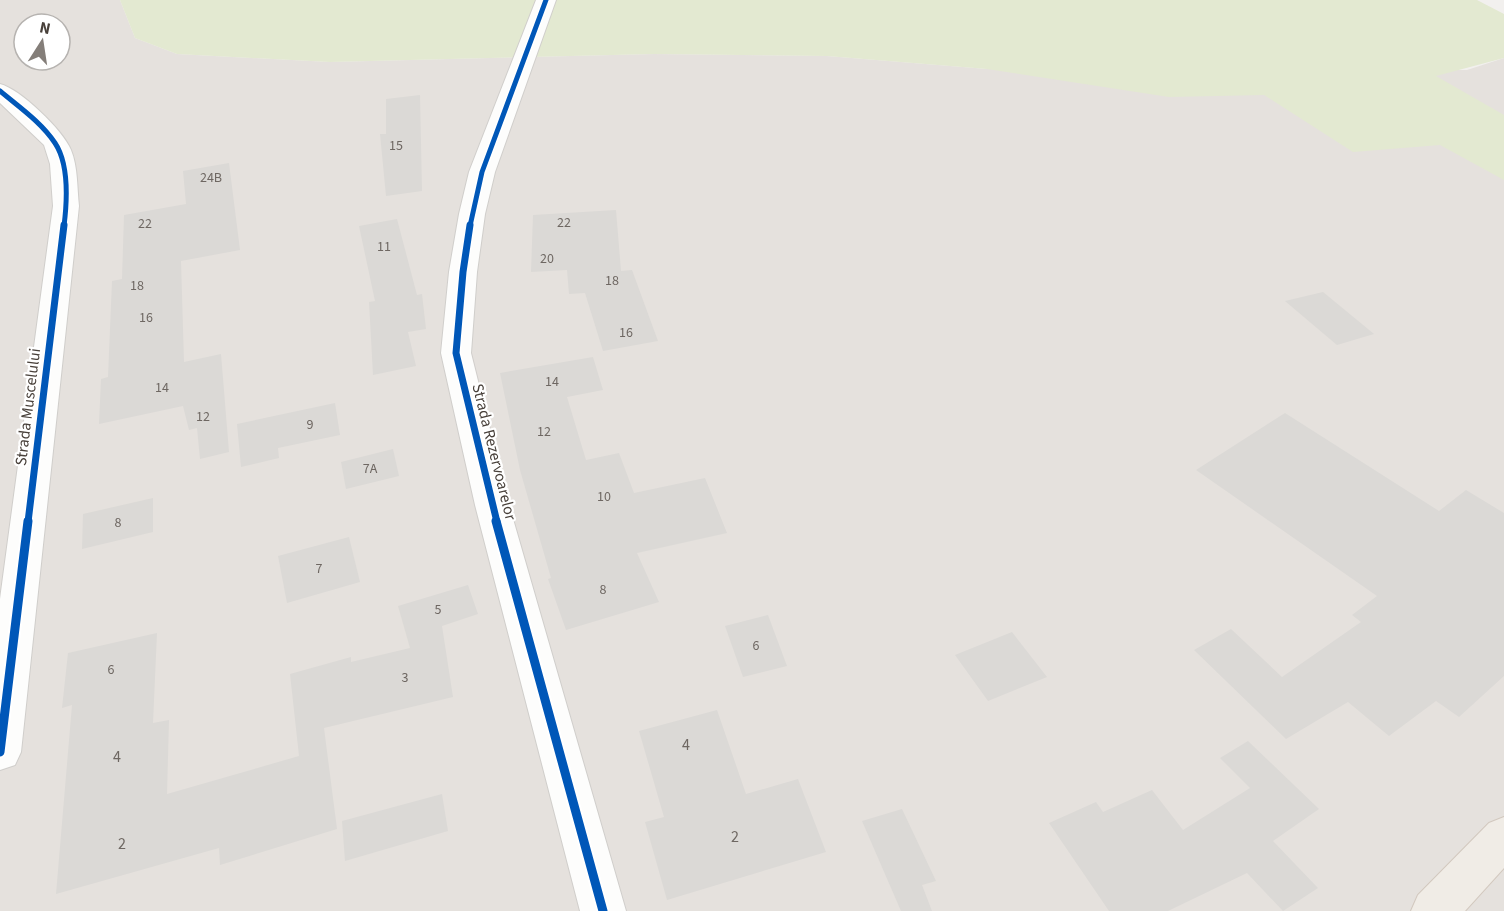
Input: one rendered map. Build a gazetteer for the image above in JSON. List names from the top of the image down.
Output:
{
  "streets": {
    "street": ["Strada Muscelului", "Strada Rezervoarelor"]
  },
  "house_numbers": [
    "15",
    "24B",
    "22",
    "22",
    "11",
    "20",
    "18",
    "18",
    "16",
    "16",
    "14",
    "14",
    "12",
    "9",
    "12",
    "7A",
    "10",
    "8",
    "7",
    "8",
    "5",
    "6",
    "6",
    "3",
    "4",
    "4",
    "2",
    "2"
  ],
  "north": "top"
}
